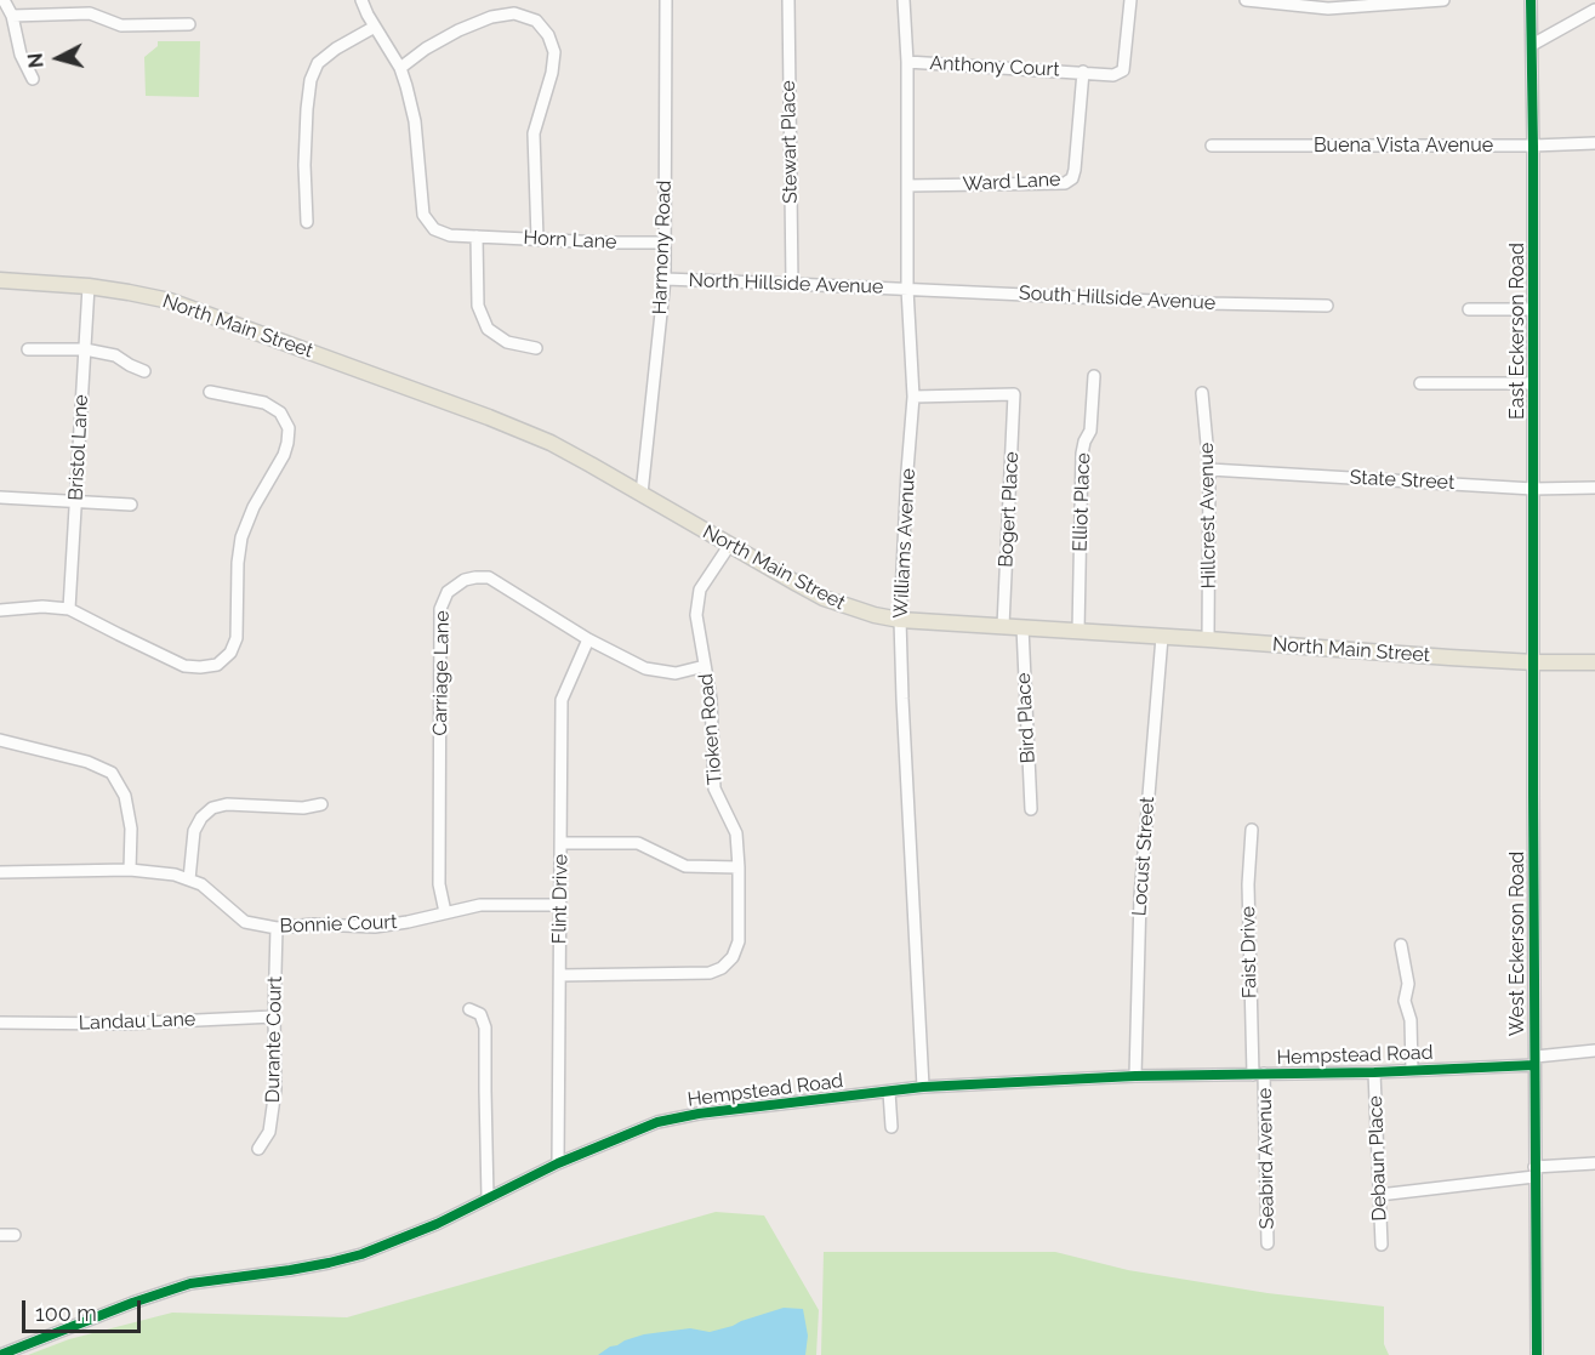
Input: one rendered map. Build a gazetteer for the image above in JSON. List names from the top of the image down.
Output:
{
  "streets": {
    "main road": ["North Main Street"],
    "street": [
      "Anthony Court",
      "Stewart Place",
      "Buena Vista Avenue",
      "Ward Lane",
      "Horn Lane",
      "Harmony Road",
      "North Hillside Avenue",
      "South Hillside Avenue",
      "East Eckerson Road",
      "Bristol Lane",
      "State Street",
      "Elliot Place",
      "Bogert Place",
      "Hillcrest Avenue",
      "Williams Avenue",
      "Carriage Lane",
      "Bird Place",
      "Tioken Road",
      "Locust Street",
      "Flint Drive",
      "Bonnie Court",
      "West Eckerson Road",
      "Faist Drive",
      "Landau Lane",
      "Durante Court",
      "Hempstead Road",
      "Seabird Avenue",
      "Debaun Place"
    ]
  },
  "crossings": [
    ["Anthony Court", "Ward Lane"],
    ["Anthony Court", "Williams Avenue"],
    ["Stewart Place", "North Hillside Avenue"],
    ["Buena Vista Avenue", "East Eckerson Road"],
    ["Ward Lane", "Williams Avenue"],
    ["Horn Lane", "Harmony Road"],
    ["Harmony Road", "North Hillside Avenue"],
    ["Harmony Road", "North Main Street"],
    ["North Hillside Avenue", "South Hillside Avenue"],
    ["North Hillside Avenue", "Williams Avenue"],
    ["South Hillside Avenue", "Williams Avenue"],
    ["North Main Street", "East Eckerson Road"],
    ["North Main Street", "Bristol Lane"],
    ["North Main Street", "Elliot Place"],
    ["North Main Street", "Bogert Place"],
    ["North Main Street", "Hillcrest Avenue"],
    ["North Main Street", "Williams Avenue"],
    ["North Main Street", "Bird Place"],
    ["North Main Street", "Tioken Road"],
    ["North Main Street", "Locust Street"],
    ["North Main Street", "West Eckerson Road"],
    ["East Eckerson Road", "State Street"],
    ["East Eckerson Road", "West Eckerson Road"],
    ["State Street", "Hillcrest Avenue"],
    ["Bogert Place", "Williams Avenue"],
    ["Williams Avenue", "Hempstead Road"],
    ["Carriage Lane", "Tioken Road"],
    ["Carriage Lane", "Flint Drive"],
    ["Carriage Lane", "Bonnie Court"],
    ["Tioken Road", "Flint Drive"],
    ["Locust Street", "Hempstead Road"],
    ["Flint Drive", "Bonnie Court"],
    ["Flint Drive", "Hempstead Road"],
    ["Bonnie Court", "Durante Court"],
    ["West Eckerson Road", "Hempstead Road"],
    ["Faist Drive", "Hempstead Road"],
    ["Faist Drive", "Seabird Avenue"],
    ["Landau Lane", "Durante Court"],
    ["Hempstead Road", "Seabird Avenue"],
    ["Hempstead Road", "Debaun Place"]
  ],
  "scale_bar": "100 m",
  "north": "left"
}
